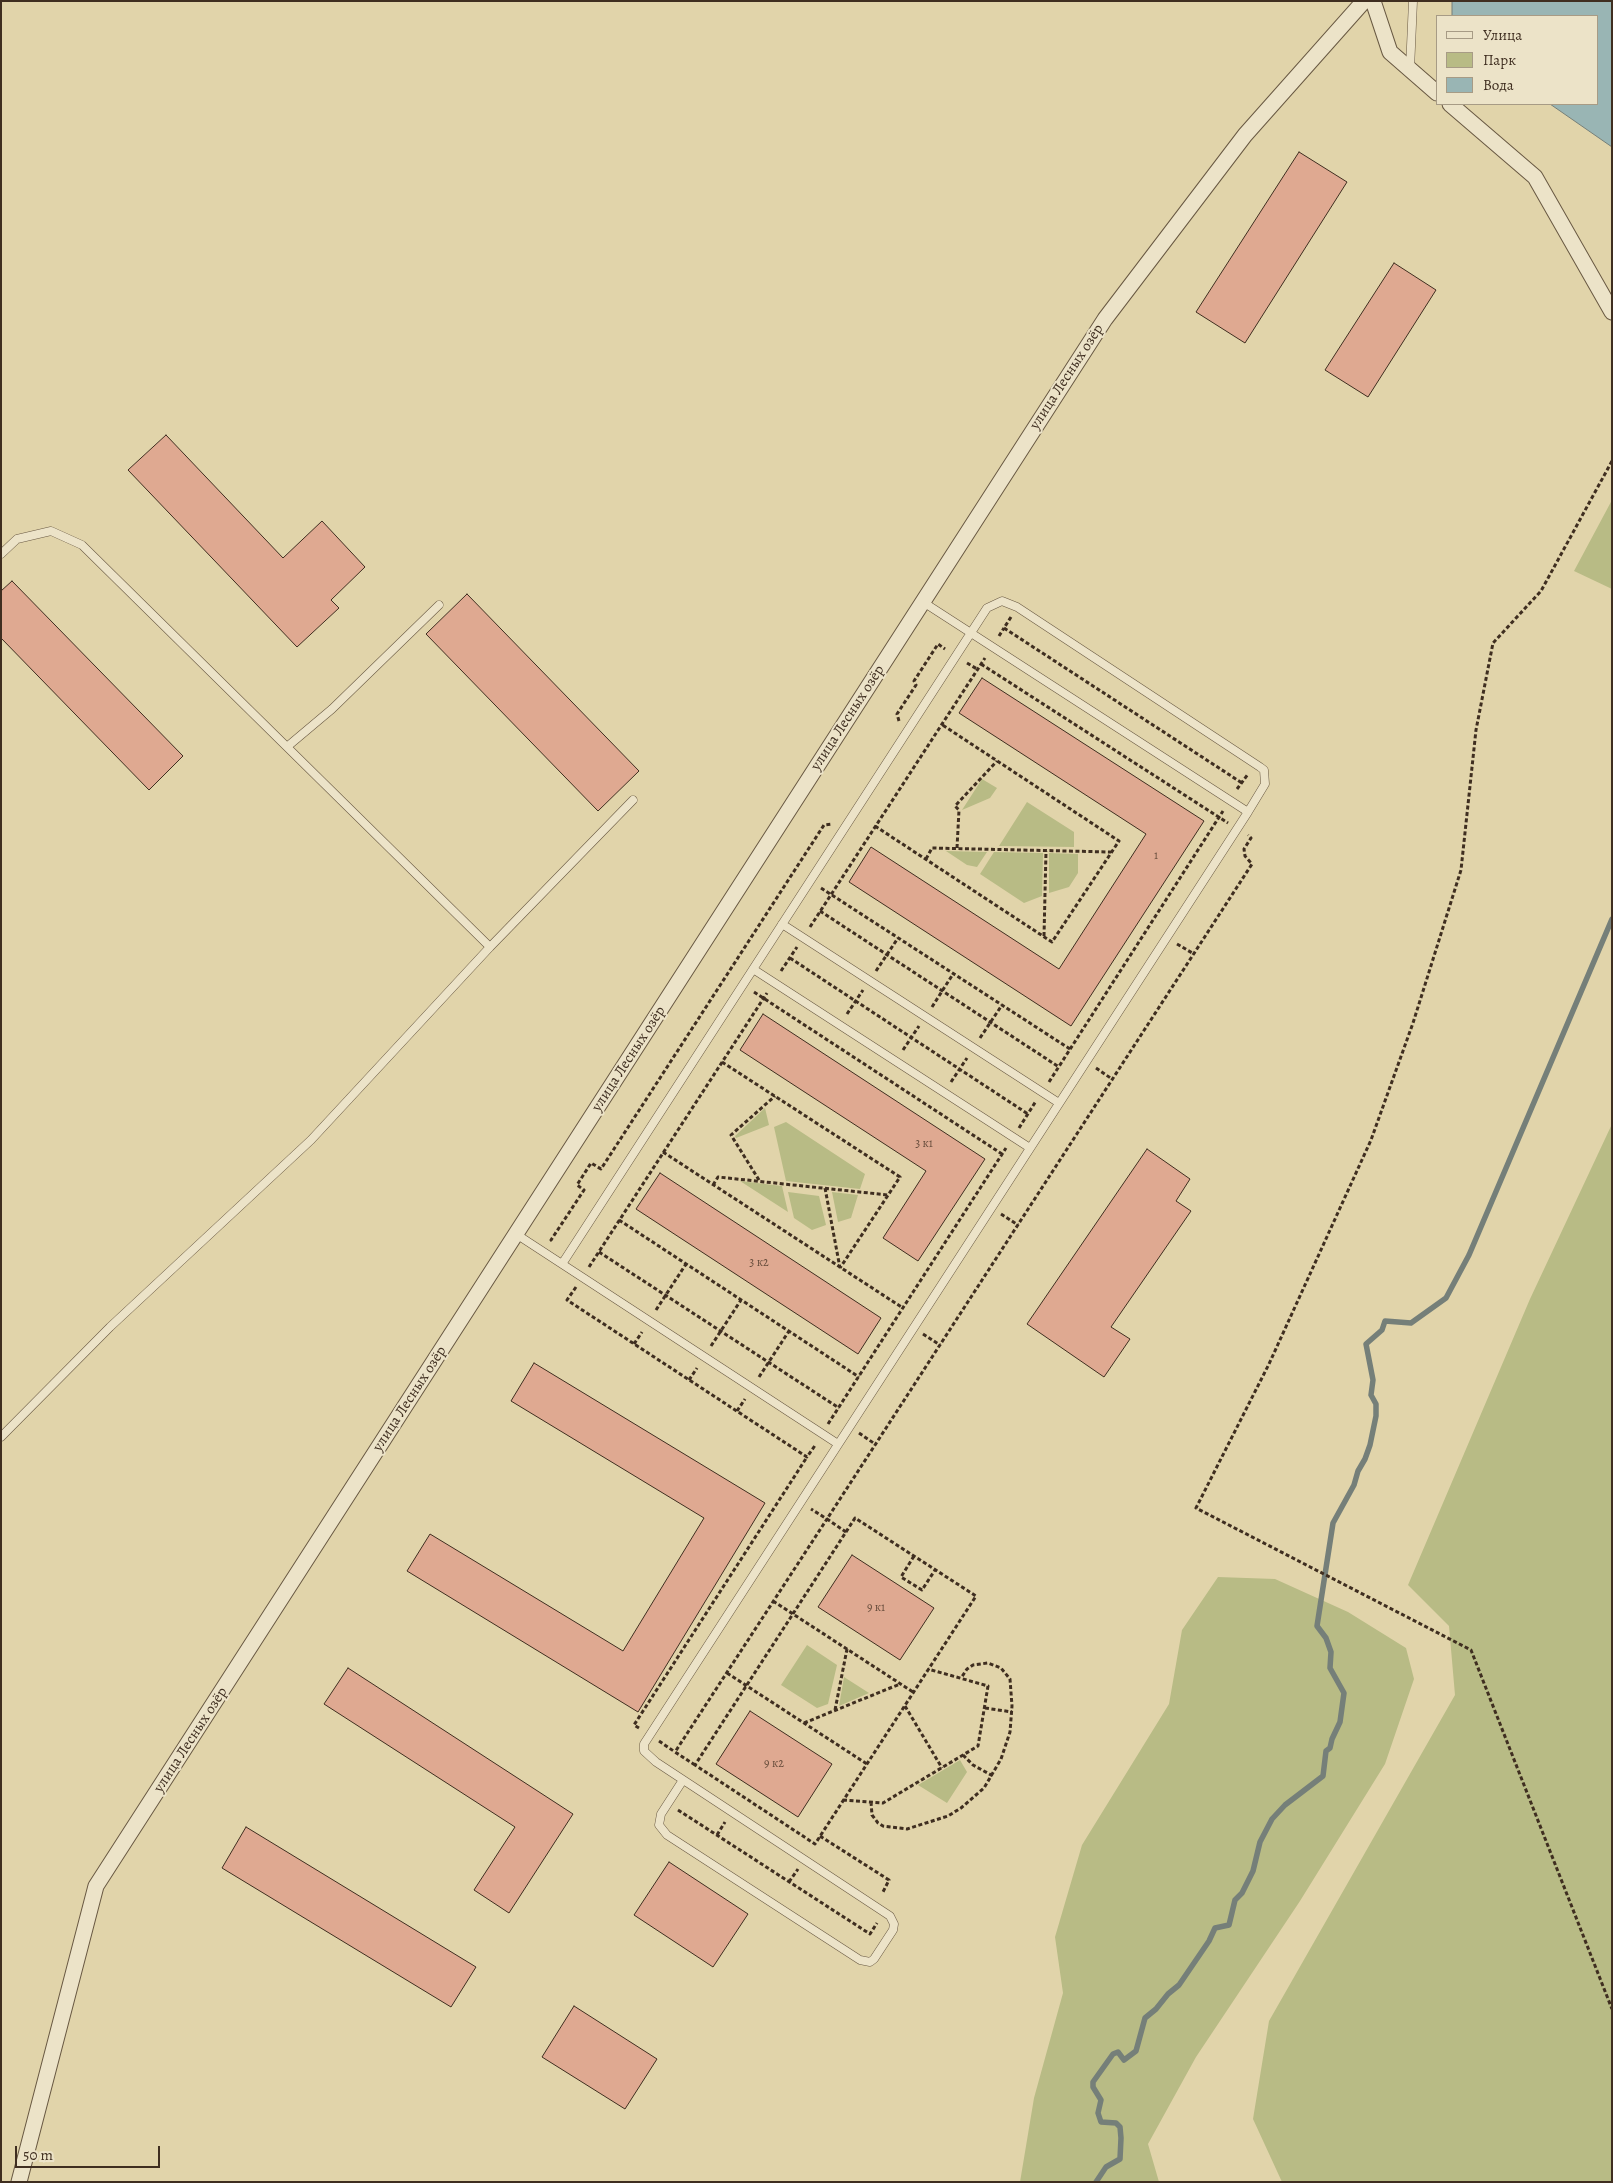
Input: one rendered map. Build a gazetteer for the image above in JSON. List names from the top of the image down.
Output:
{
  "streets": {
    "street": ["улица Лесных озёр"]
  },
  "house_numbers": [
    "1",
    "3 к1",
    "3 к2",
    "9 к1",
    "9 к2"
  ],
  "legend": ["Улица", "Парк", "Вода"],
  "scale_bar": "50 m"
}
